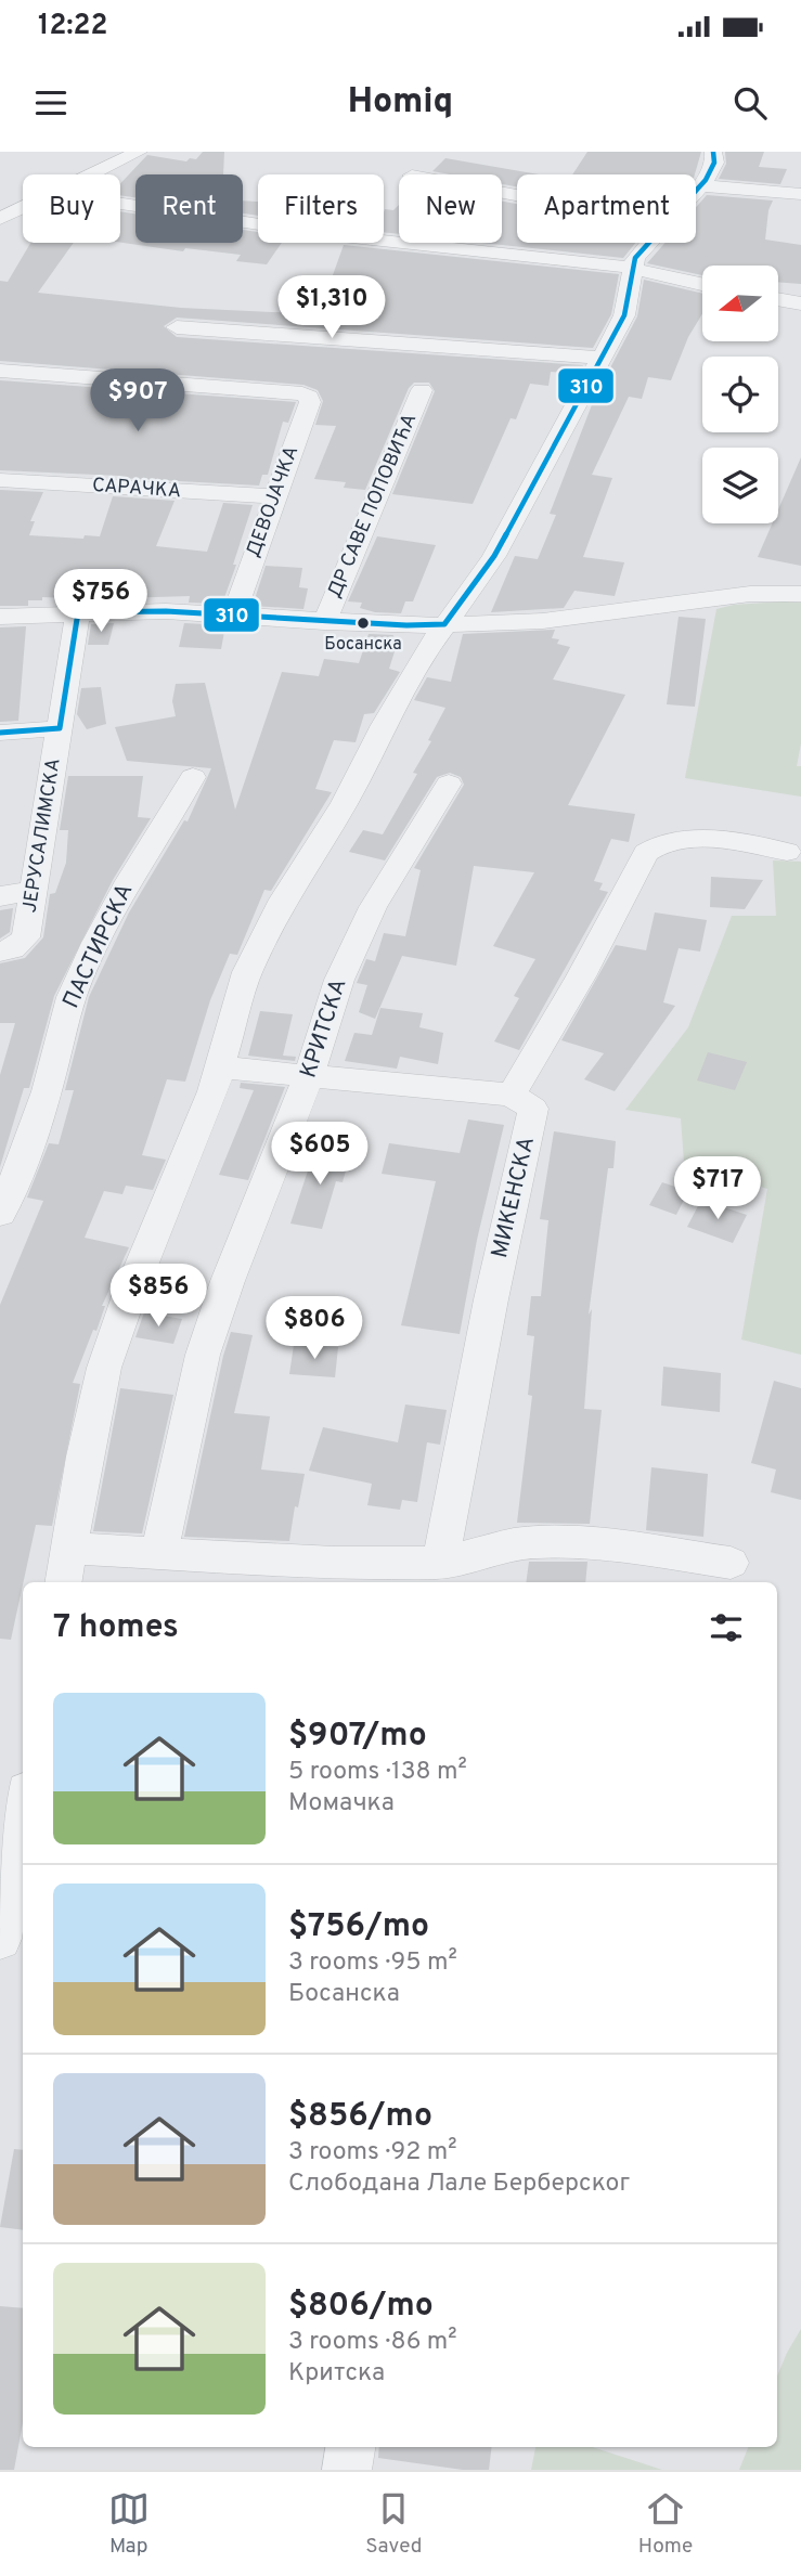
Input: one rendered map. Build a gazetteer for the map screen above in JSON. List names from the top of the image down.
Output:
{
  "streets": {
    "street": [
      "САРАЧКА",
      "ДЕВОЈАЧКА",
      "ДР САВЕ ПОПОВИЋА",
      "ЈЕРУСАЛИМСКА",
      "ПАСТИРСКА",
      "КРИТСКА",
      "МИКЕНСКА"
    ]
  },
  "crossings": [
    ["САРАЧКА", "ДЕВОЈАЧКА"]
  ],
  "places": ["Босанска"],
  "lines": ["transit line 310"],
  "north": "left",
  "page": {
    "status": "12:22",
    "header": "Homiq",
    "chip": [
      "Buy",
      "Rent",
      "Filters",
      "New",
      "Apartment"
    ],
    "price": [
      "$1,310",
      "$907",
      "$756",
      "$605",
      "$717",
      "$856",
      "$806"
    ],
    "heading": "7 homes",
    "list": [
      {
        "name": "$907/mo",
        "note": "5 rooms · 138 m² · Момачка"
      },
      {
        "name": "$756/mo",
        "note": "3 rooms · 95 m² · Босанска"
      },
      {
        "name": "$856/mo",
        "note": "3 rooms · 92 m² · Слободана Лале Берберског"
      },
      {
        "name": "$806/mo",
        "note": "3 rooms · 86 m² · Критска"
      }
    ],
    "tabs": ["Map", "Saved", "Home"]
  }
}
